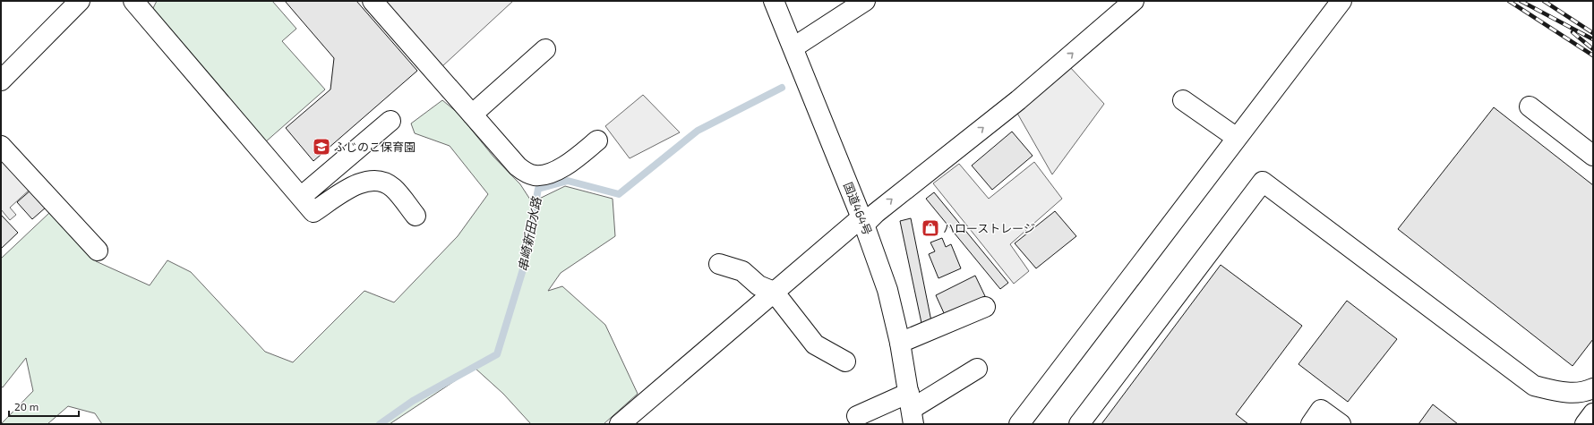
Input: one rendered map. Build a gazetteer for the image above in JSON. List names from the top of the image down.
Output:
{
  "streets": {
    "main road": ["国道464号"]
  },
  "water": ["串崎新田水路"],
  "places": {
    "school or university": ["ふじのこ保育園"],
    "shop": ["ハローストレージ"]
  },
  "scale_bar": "20 m"
}
